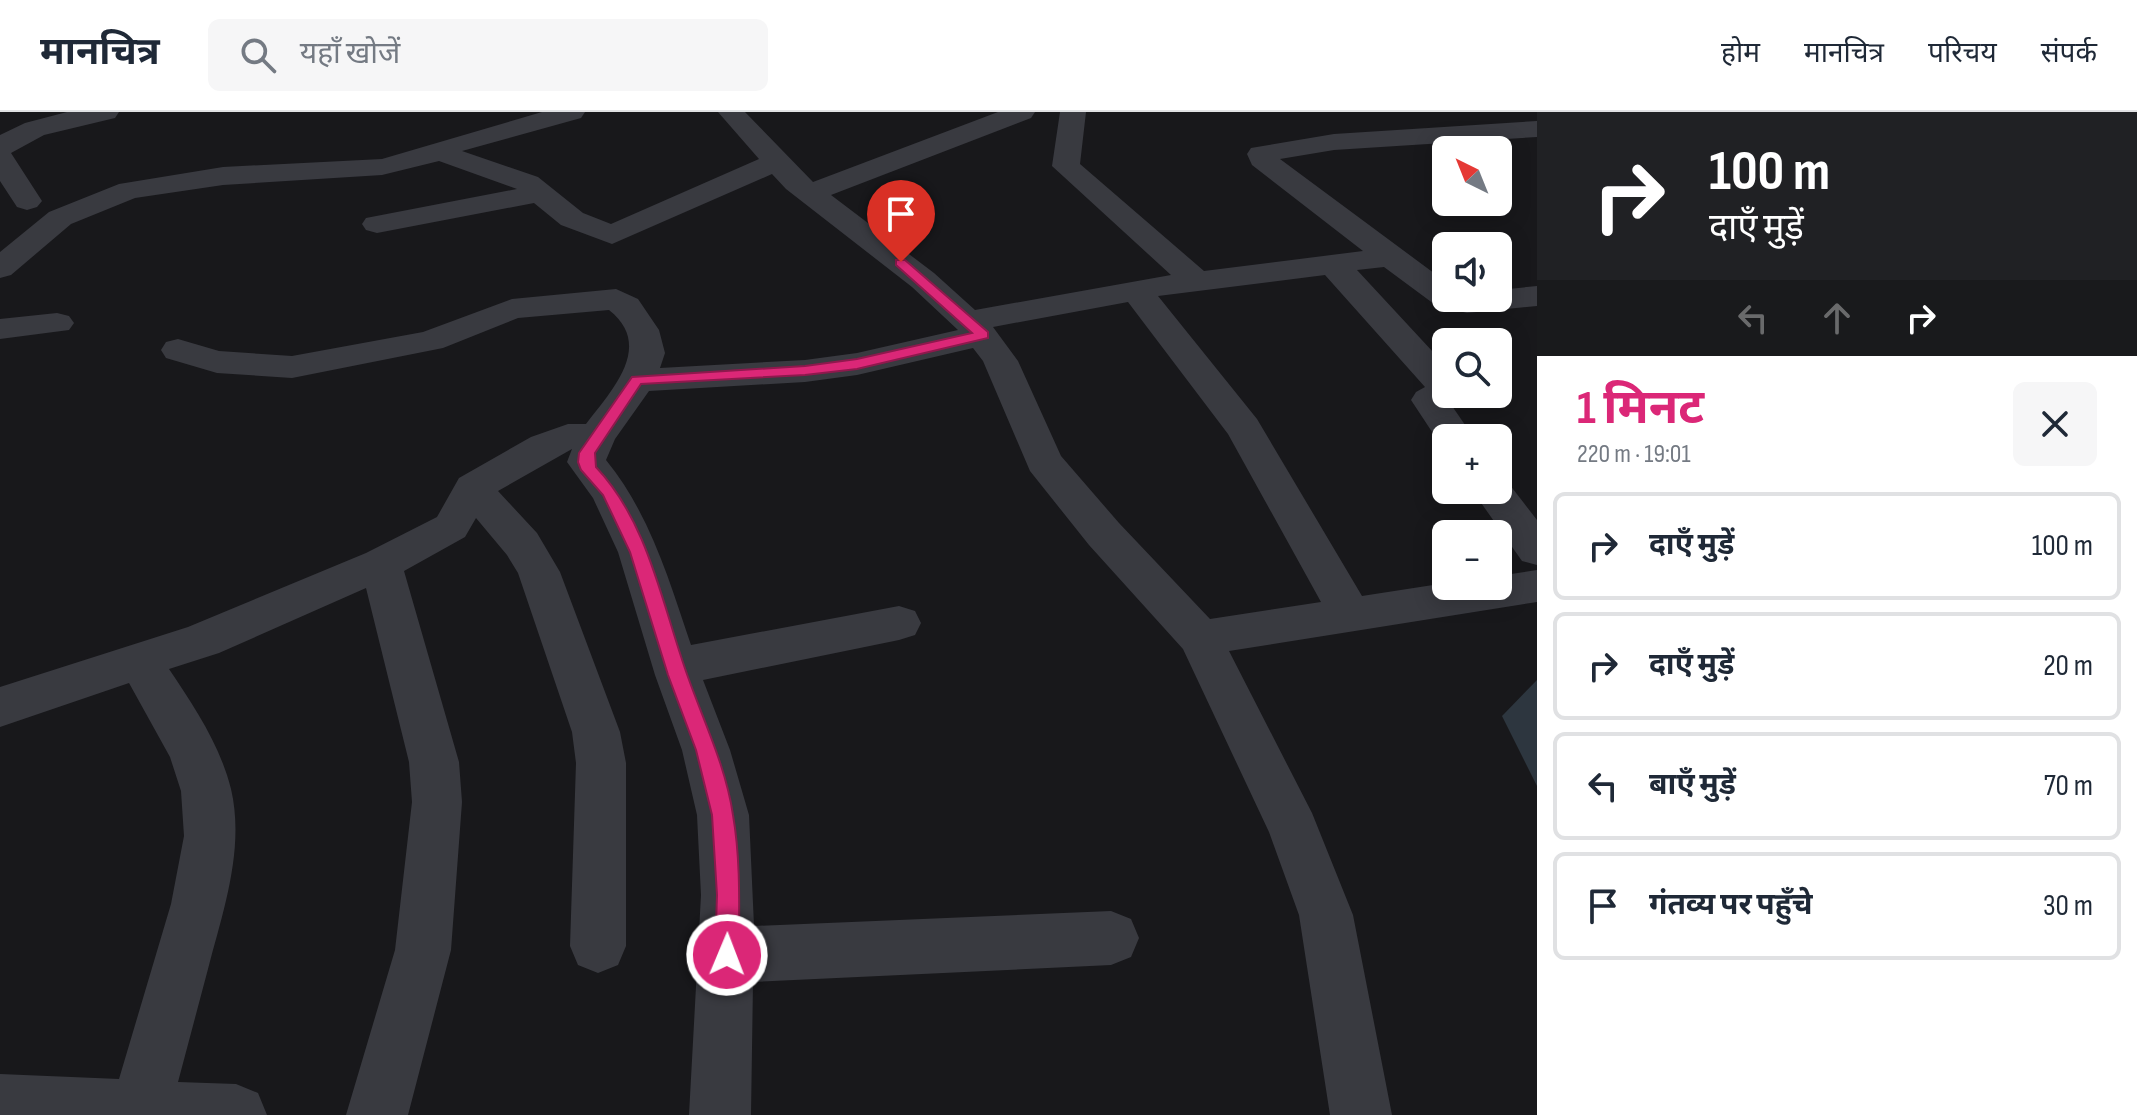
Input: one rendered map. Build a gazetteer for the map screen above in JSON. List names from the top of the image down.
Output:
{
  "north": "top left",
  "page": {
    "header": "मानचित्र",
    "search": "यहाँ खोजें",
    "nav": [
      "होम",
      "मानचित्र",
      "परिचय",
      "संपर्क"
    ],
    "turn": ["100 m", "दाएँ मुड़ें"],
    "map_buttons": ["+", "−"],
    "heading": ["1 मिनट", "220 m · 19:01"],
    "list": [
      {
        "name": "दाएँ मुड़ें",
        "value": "100 m"
      },
      {
        "name": "दाएँ मुड़ें",
        "value": "20 m"
      },
      {
        "name": "बाएँ मुड़ें",
        "value": "70 m"
      },
      {
        "name": "गंतव्य पर पहुँचे",
        "value": "30 m"
      }
    ]
  }
}
